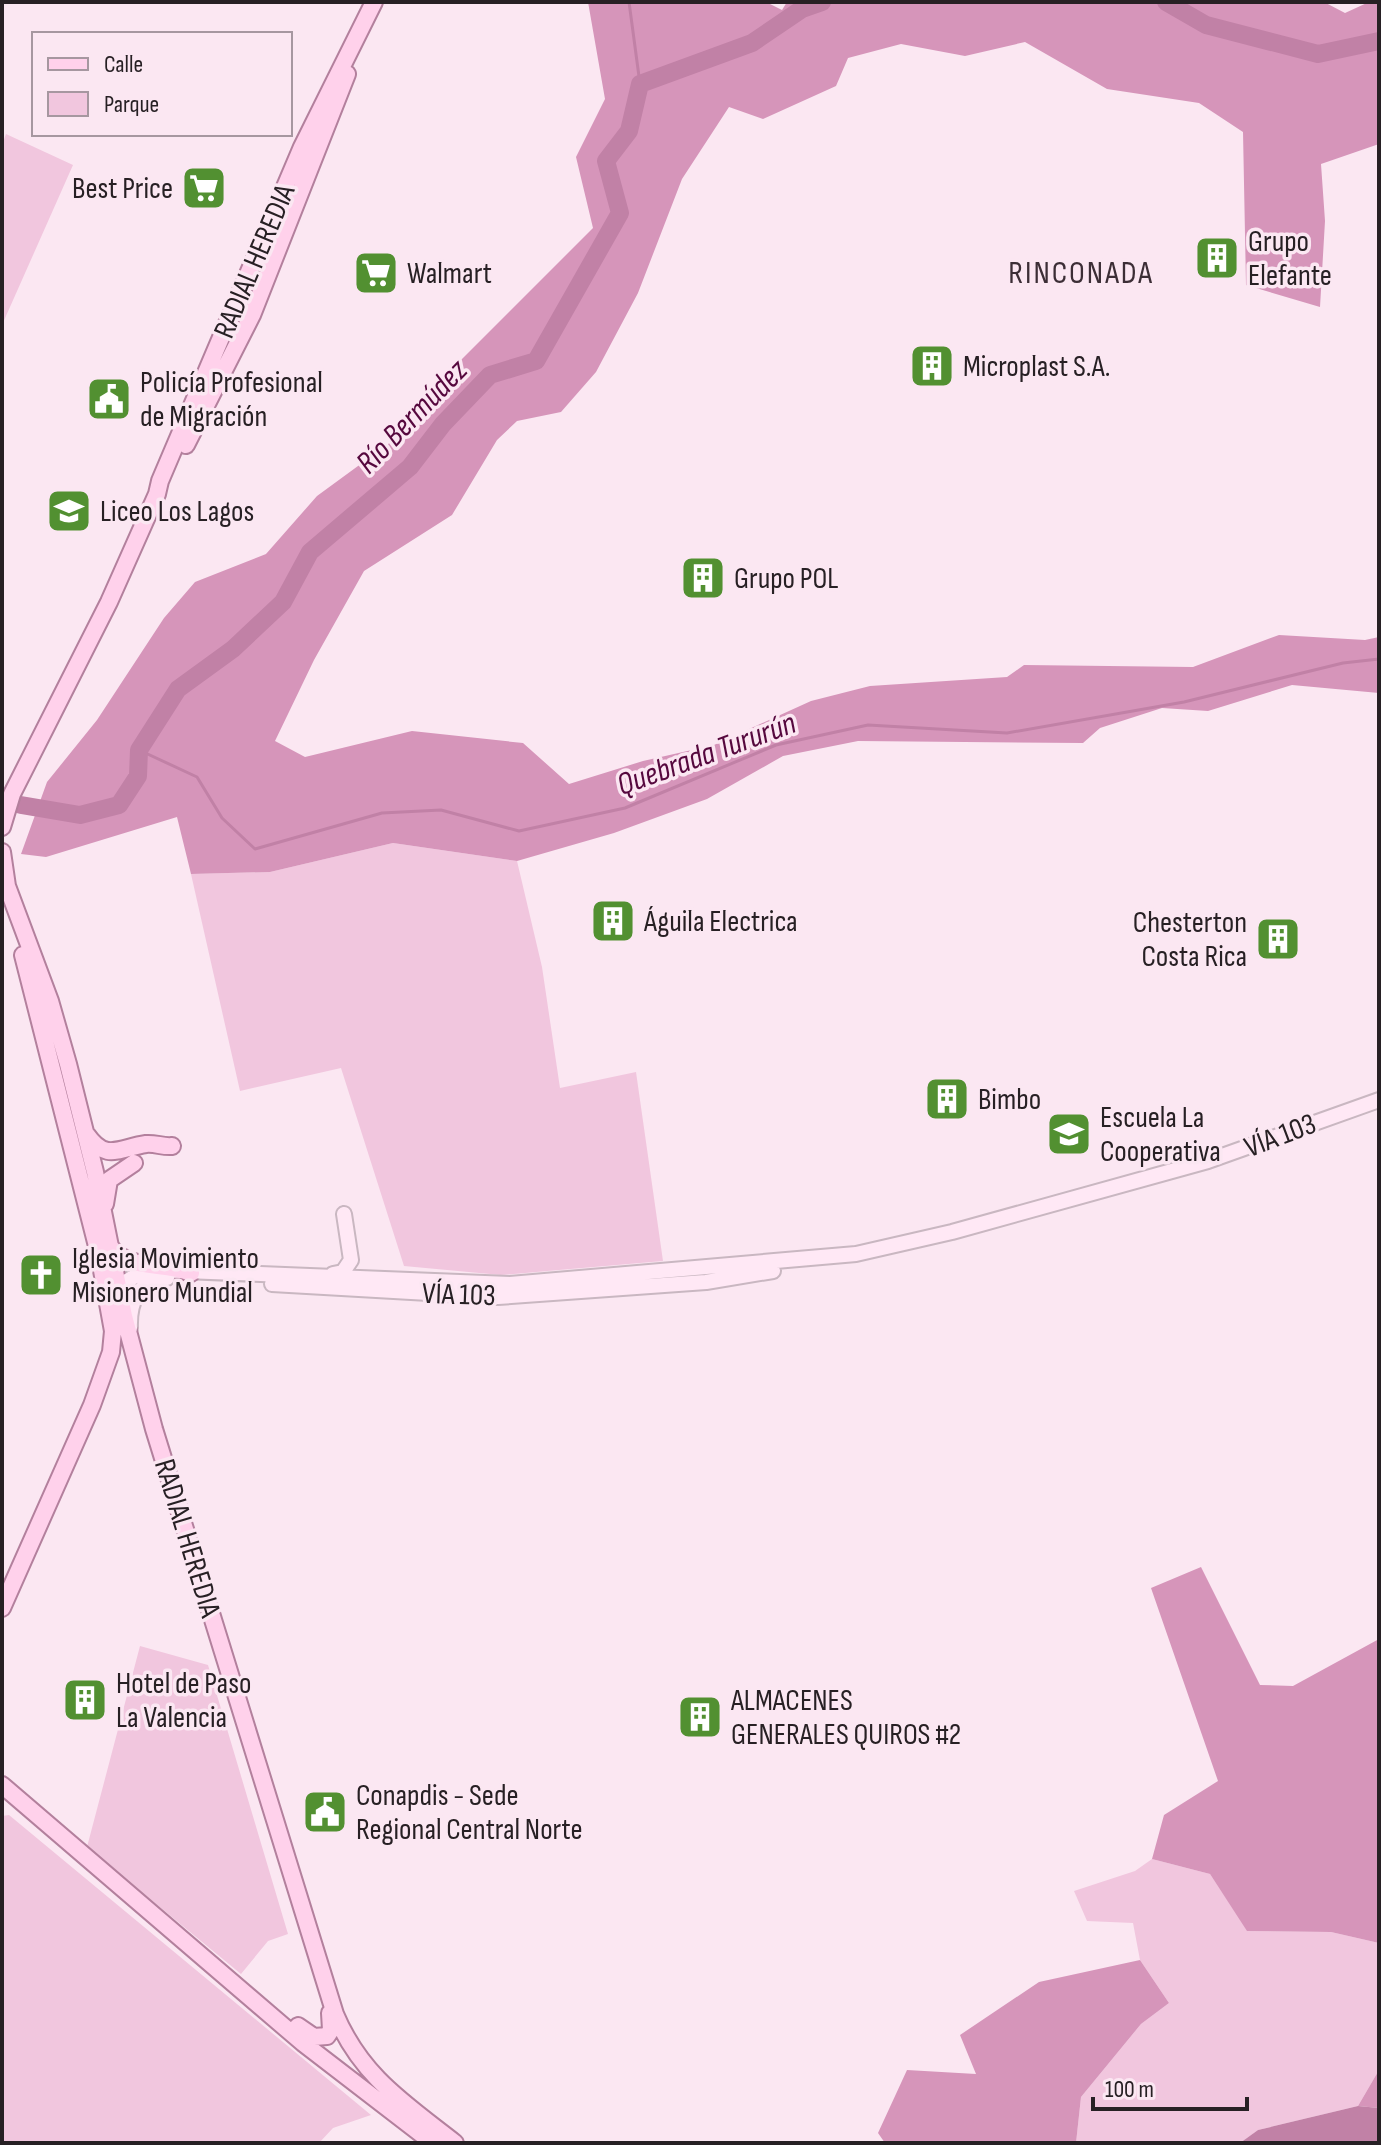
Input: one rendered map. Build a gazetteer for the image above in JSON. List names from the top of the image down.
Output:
{
  "streets": {
    "main road": ["RADIAL HEREDIA", "VÍA 103"]
  },
  "crossings": [
    ["RADIAL HEREDIA", "VÍA 103"]
  ],
  "districts": ["RINCONADA"],
  "water": ["Río Bermúdez", "Quebrada Tururún"],
  "places": {
    "supermarket": ["Best Price", "Walmart"],
    "building": [
      "Grupo Elefante",
      "Microplast S.A.",
      "Grupo POL",
      "Águila Electrica",
      "Chesterton Costa Rica",
      "Bimbo",
      "Hotel de Paso La Valencia",
      "ALMACENES GENERALES QUIROS #2"
    ],
    "public building": ["Policía Profesional de Migración", "Conapdis - Sede Regional Central Norte"],
    "school or university": ["Liceo Los Lagos", "Escuela La Cooperativa"],
    "church": ["Iglesia Movimiento Misionero Mundial"]
  },
  "legend": ["Calle", "Parque"],
  "scale_bar": "100 m"
}
